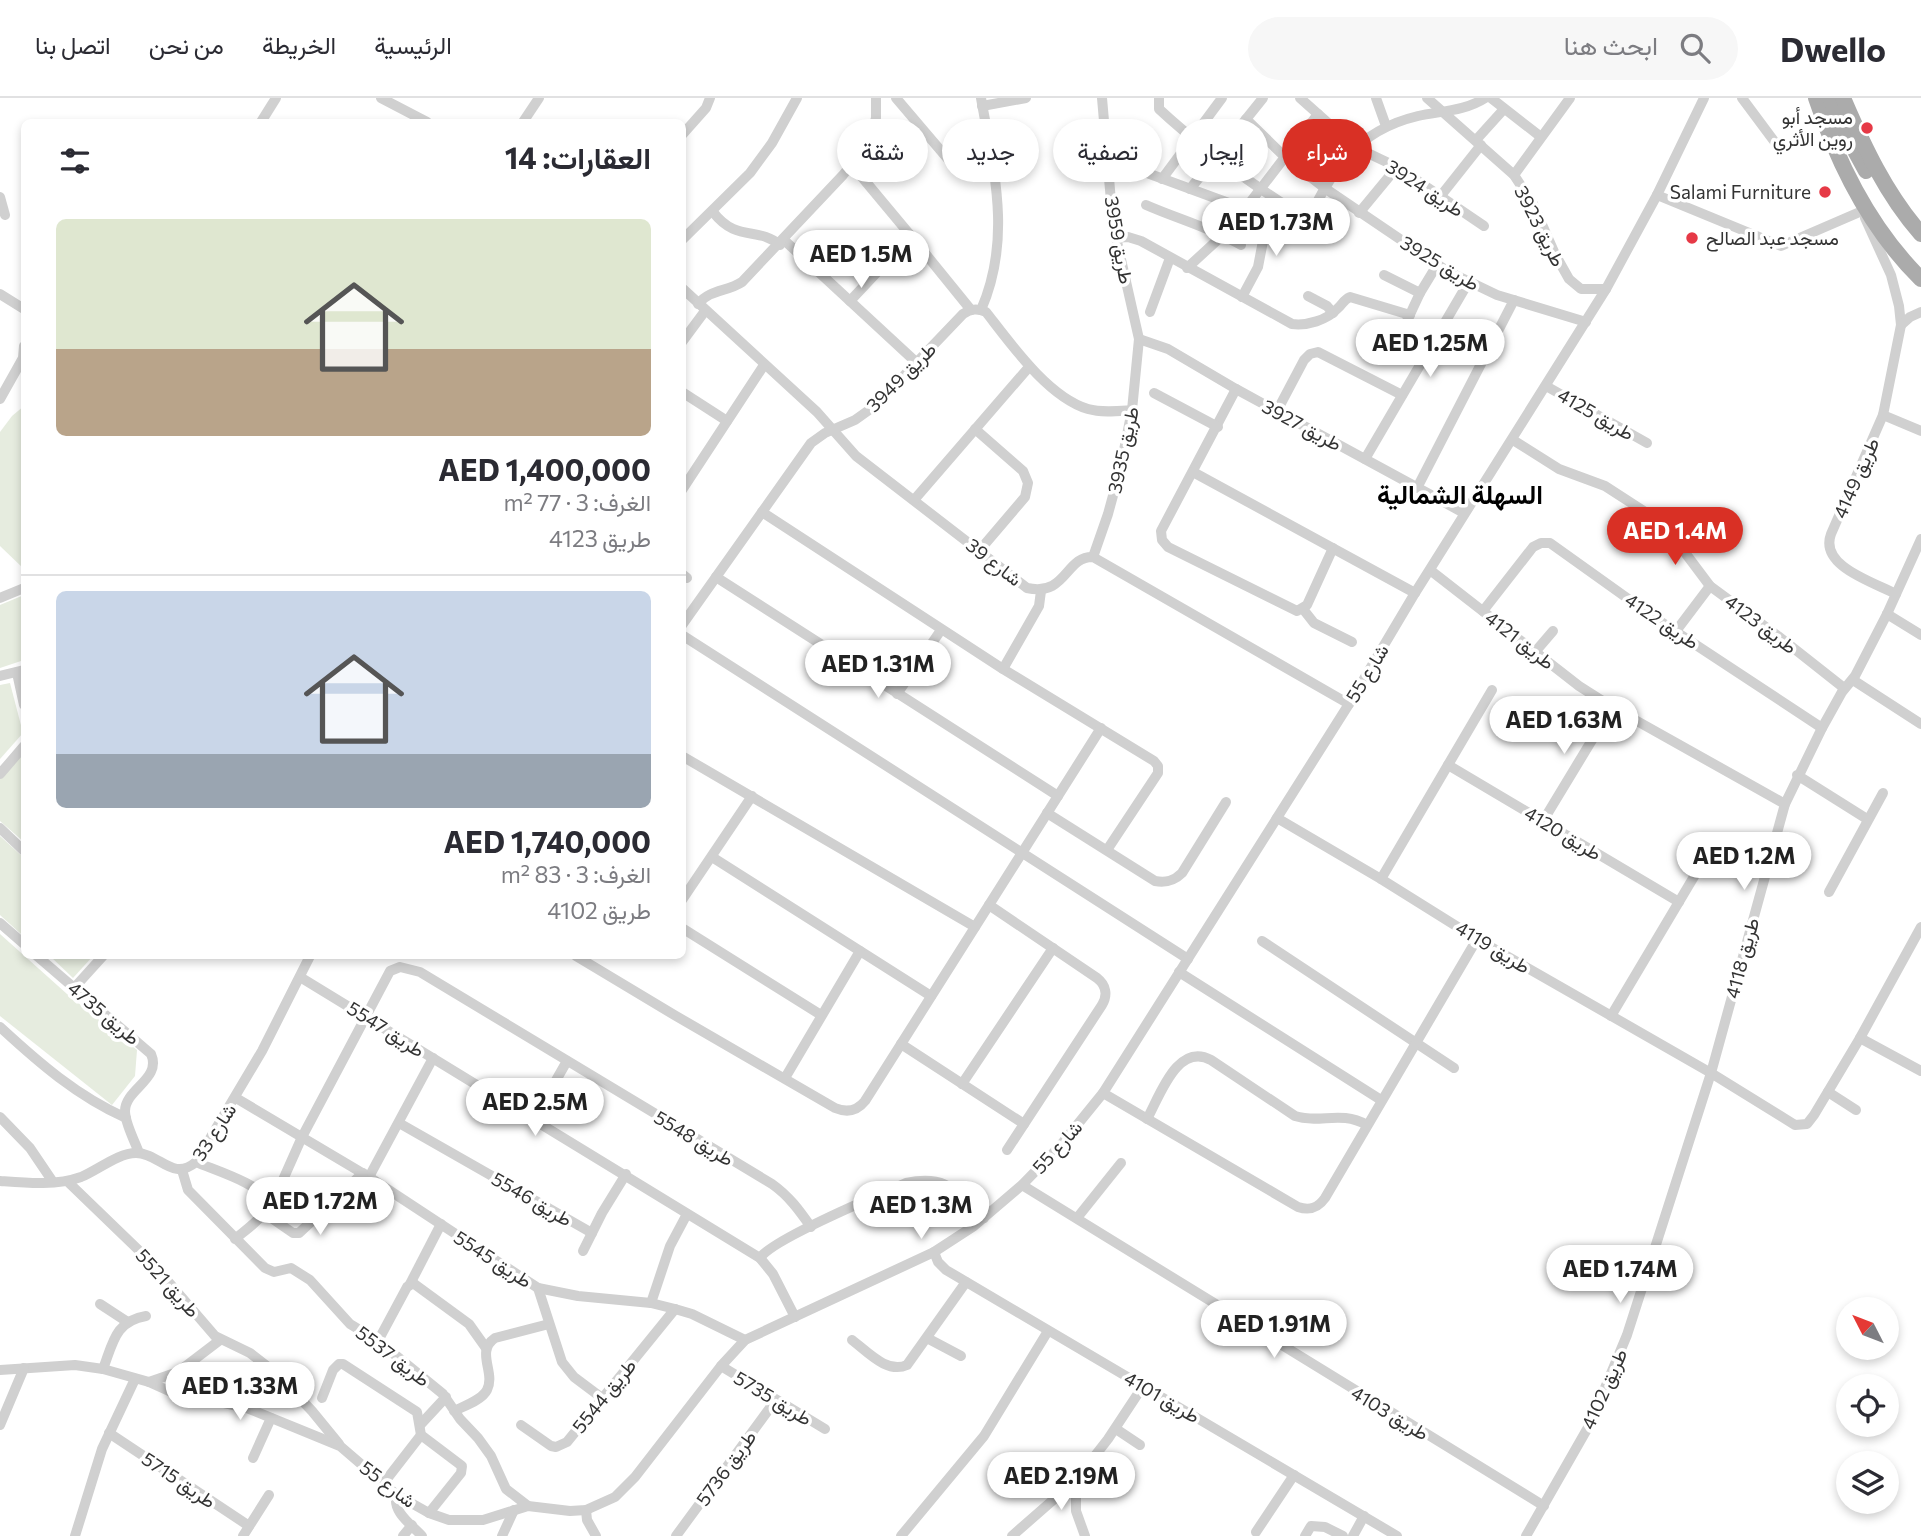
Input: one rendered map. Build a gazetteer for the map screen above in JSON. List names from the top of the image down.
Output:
{
  "streets": {
    "street": [
      "طريق 3924",
      "طريق 3923",
      "طريق 3959",
      "طريق 3925",
      "طريق 3949",
      "طريق 4125",
      "طريق 3927",
      "طريق 3935",
      "طريق 4149",
      "شارع 39",
      "طريق 4122",
      "طريق 4123",
      "طريق 4121",
      "شارع 55",
      "طريق 4120",
      "طريق 4119",
      "طريق 4118",
      "طريق 4735",
      "طريق 5547",
      "شارع 33",
      "طريق 5548",
      "طريق 5546",
      "طريق 5545",
      "طريق 5521",
      "طريق 5537",
      "طريق 4102",
      "طريق 5544",
      "طريق 4101",
      "طريق 5735",
      "طريق 4103",
      "طريق 5736",
      "طريق 5715"
    ]
  },
  "crossings": [
    ["طريق 3923", "شارع 55"],
    ["طريق 3959", "طريق 3927"],
    ["طريق 3959", "طريق 3935"],
    ["طريق 3925", "شارع 55"],
    ["طريق 3949", "شارع 39"],
    ["طريق 4125", "شارع 55"],
    ["طريق 3927", "طريق 3935"],
    ["طريق 3927", "شارع 55"],
    ["طريق 3935", "شارع 39"],
    ["طريق 4122", "طريق 4121"],
    ["طريق 4122", "طريق 4118"],
    ["طريق 4123", "شارع 55"],
    ["طريق 4121", "شارع 55"],
    ["طريق 4121", "طريق 4118"],
    ["شارع 55", "طريق 4119"],
    ["شارع 55", "طريق 5547"],
    ["شارع 55", "طريق 5545"],
    ["شارع 55", "طريق 5521"],
    ["شارع 55", "طريق 5537"],
    ["شارع 55", "طريق 4101"],
    ["شارع 55", "طريق 5735"],
    ["شارع 55", "طريق 4103"],
    ["طريق 4119", "طريق 4118"],
    ["طريق 4119", "طريق 4102"],
    ["طريق 4118", "طريق 4102"],
    ["طريق 5547", "شارع 33"],
    ["طريق 5547", "طريق 5548"],
    ["طريق 5547", "طريق 5546"],
    ["شارع 33", "طريق 5545"],
    ["شارع 33", "طريق 5537"],
    ["طريق 5545", "طريق 5544"],
    ["طريق 4102", "طريق 4103"],
    ["طريق 5735", "طريق 5736"]
  ],
  "districts": ["السهلة الشمالية"],
  "places": ["مسجد أبو روين الأثري", "Salami Furniture", "مسجد عبد الصالح"],
  "north": "top left",
  "page": {
    "header": "Dwello",
    "search": "ابحث هنا",
    "nav": [
      "الرئيسية",
      "الخريطة",
      "من نحن",
      "اتصل بنا"
    ],
    "chip": [
      "شراء",
      "إيجار",
      "تصفية",
      "جديد",
      "شقة"
    ],
    "heading": "العقارات: 14",
    "price": [
      "AED 1.73M",
      "AED 1.5M",
      "AED 1.25M",
      "AED 1.4M",
      "AED 1.31M",
      "AED 1.63M",
      "AED 1.2M",
      "AED 2.5M",
      "AED 1.72M",
      "AED 1.3M",
      "AED 1.74M",
      "AED 1.91M",
      "AED 1.33M",
      "AED 2.19M"
    ],
    "list": [
      {
        "name": "AED 1,400,000",
        "note": "الغرف: 3 · 77 m² · طريق 4123"
      },
      {
        "name": "AED 1,740,000",
        "note": "الغرف: 3 · 83 m² · طريق 4102"
      }
    ]
  }
}
